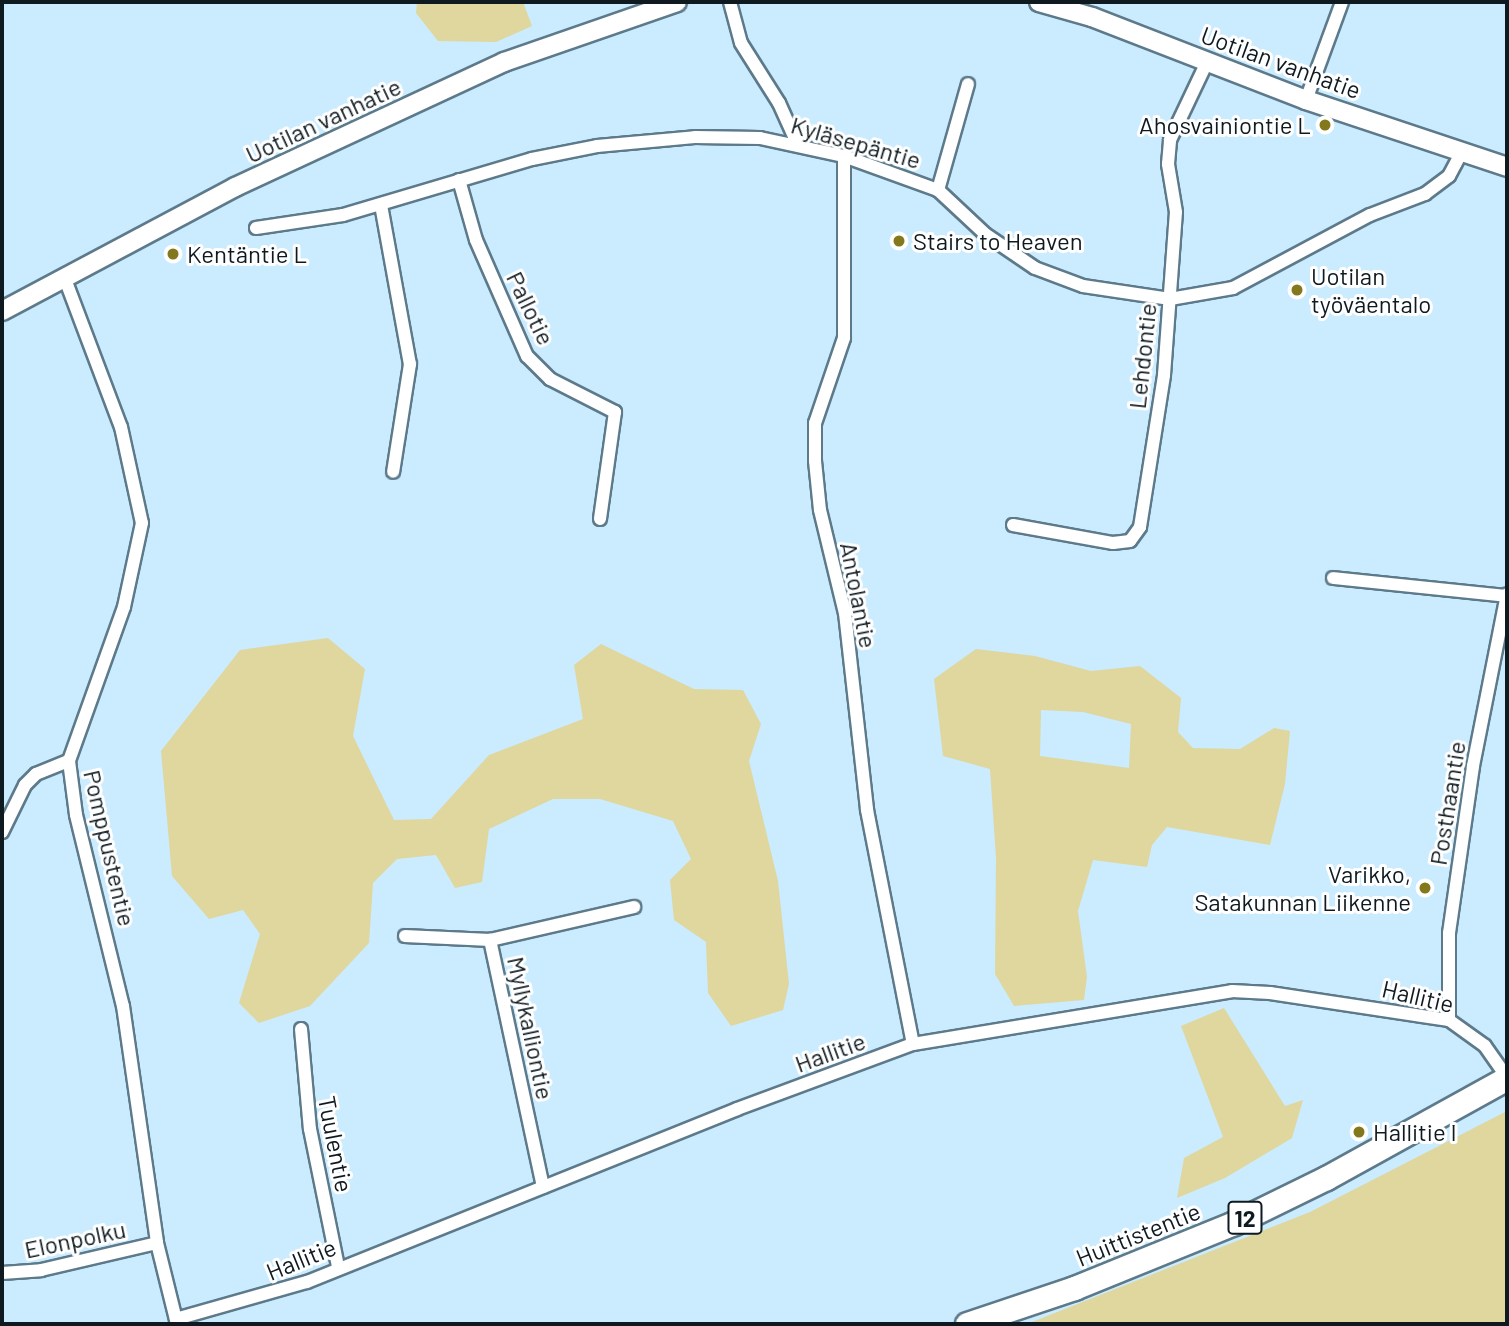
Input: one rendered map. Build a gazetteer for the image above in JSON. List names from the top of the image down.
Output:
{
  "streets": {
    "highway": ["12", "Huittistentie"],
    "main road": ["Uotilan vanhatie"],
    "street": [
      "Kyläsepäntie",
      "Pallotie",
      "Lehdontie",
      "Antolantie",
      "Posthaantie",
      "Pomppustentie",
      "Hallitie",
      "Myllykalliontie",
      "Tuulentie",
      "Elonpolku"
    ]
  },
  "crossings": [
    ["Uotilan vanhatie", "Kyläsepäntie"],
    ["Uotilan vanhatie", "Lehdontie"],
    ["Uotilan vanhatie", "Pomppustentie"],
    ["Kyläsepäntie", "Pallotie"],
    ["Kyläsepäntie", "Lehdontie"],
    ["Kyläsepäntie", "Antolantie"],
    ["Antolantie", "Hallitie"],
    ["Posthaantie", "Hallitie"],
    ["Pomppustentie", "Hallitie"],
    ["Pomppustentie", "Elonpolku"],
    ["Hallitie", "Myllykalliontie"],
    ["Hallitie", "Tuulentie"],
    ["Hallitie", "Huittistentie"]
  ],
  "places": [
    "Ahosvainiontie L",
    "Stairs to Heaven",
    "Kentäntie L",
    "Uotilan työväentalo",
    "Varikko, Satakunnan Liikenne",
    "Hallitie I"
  ]
}
